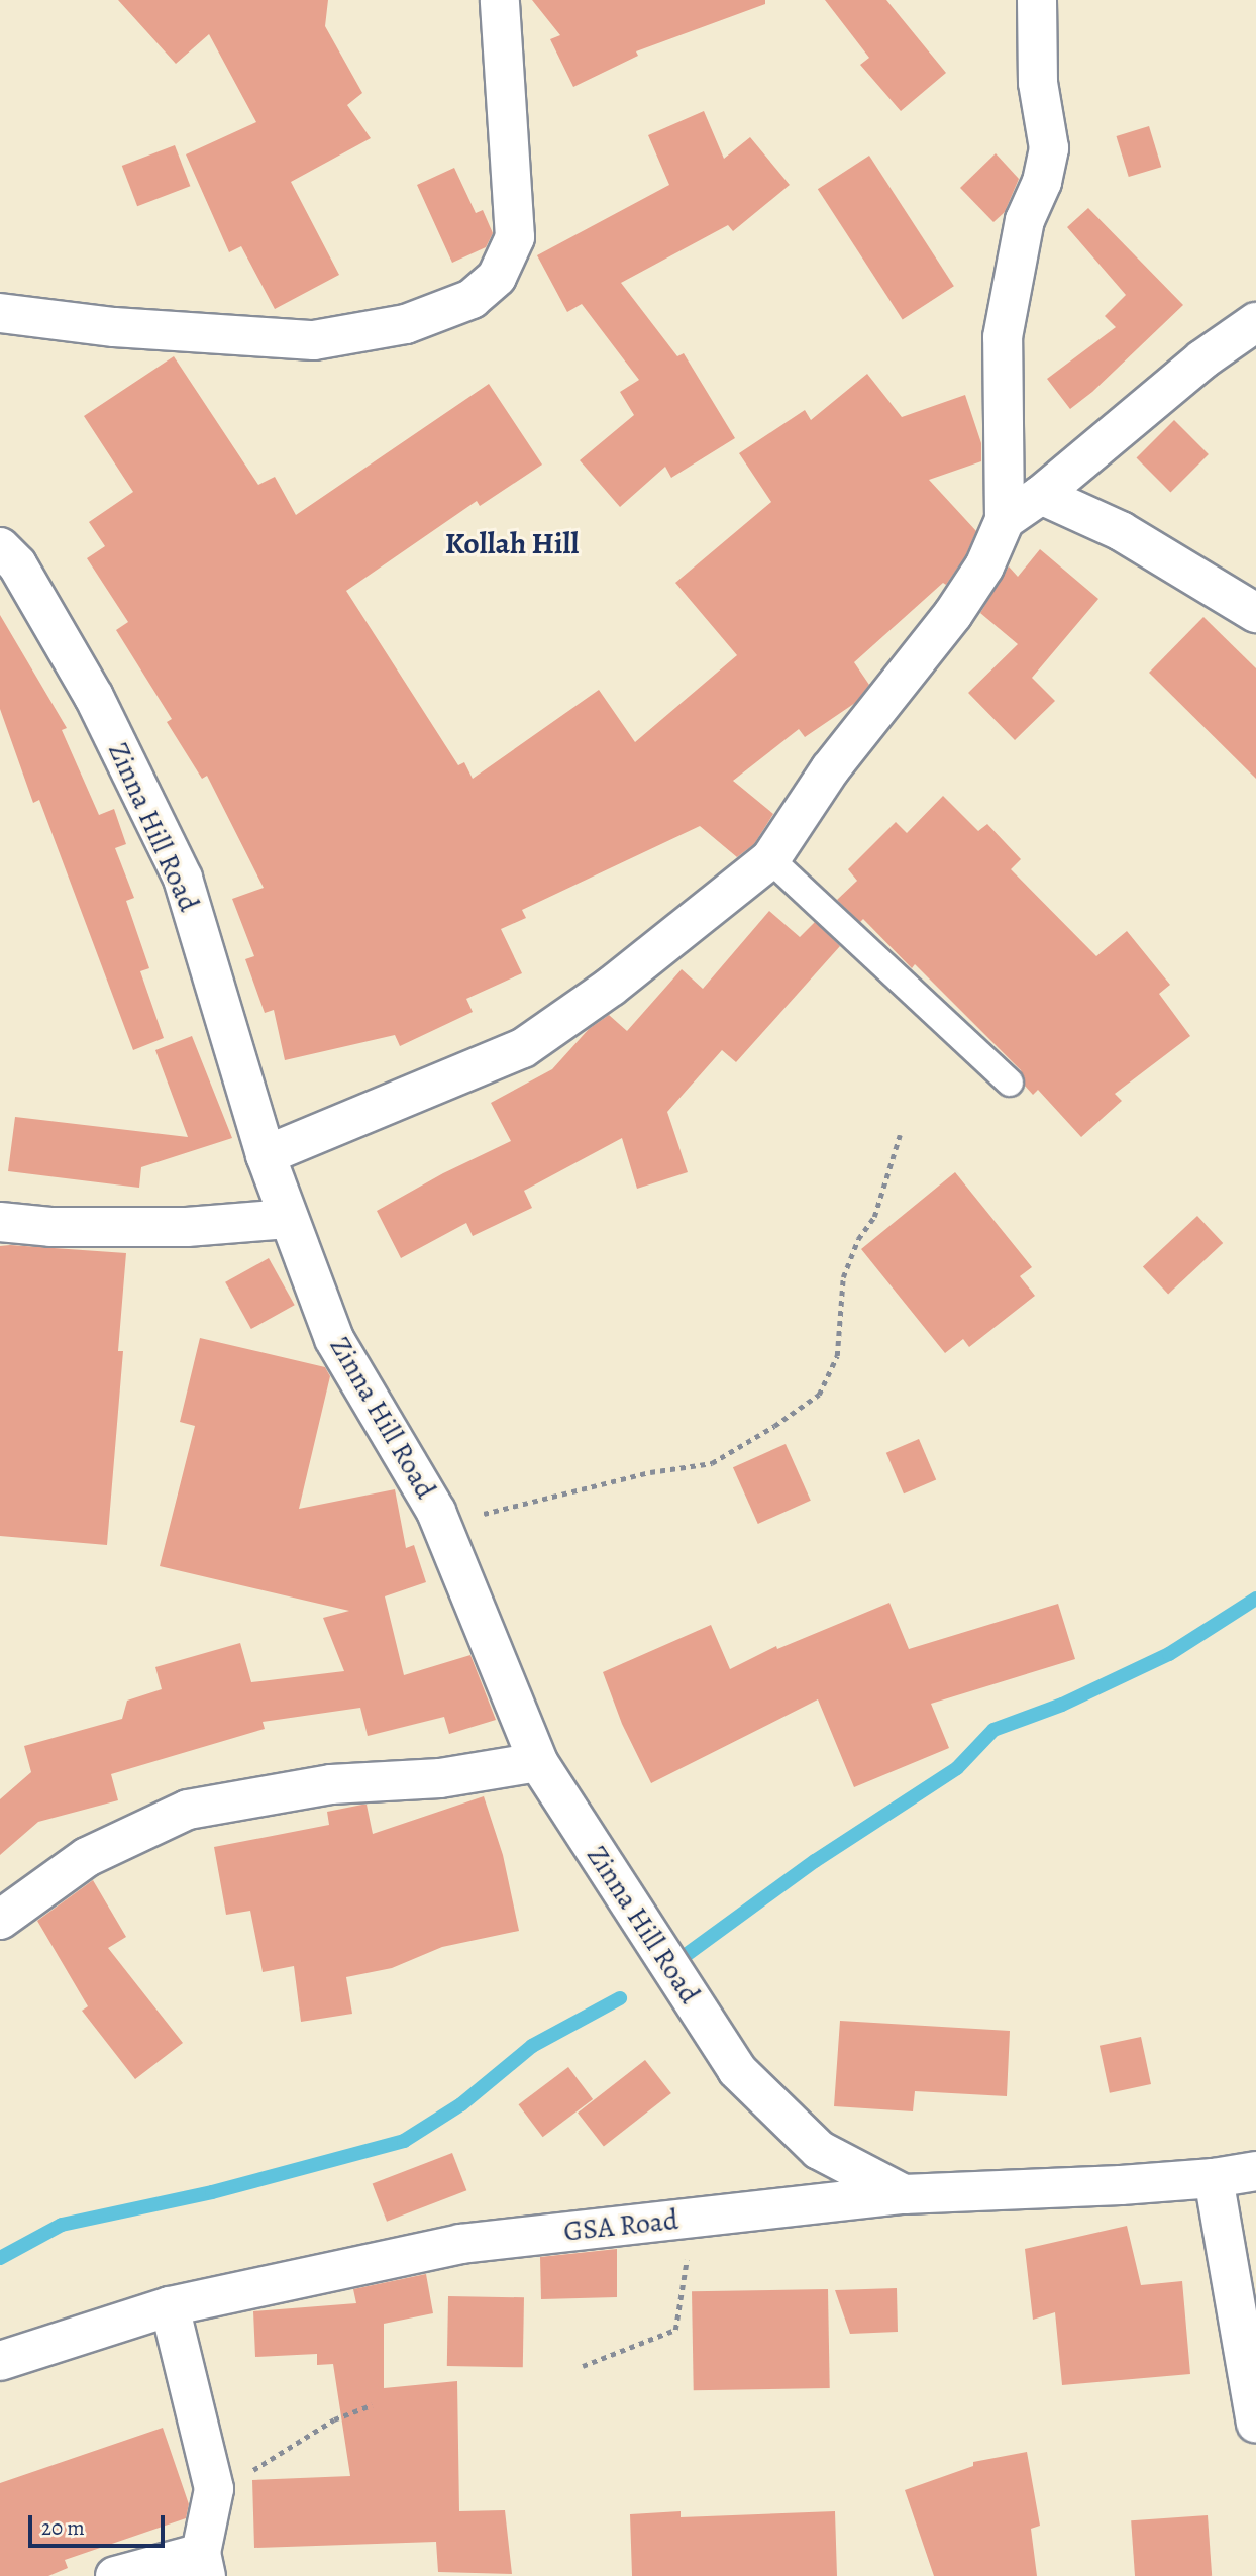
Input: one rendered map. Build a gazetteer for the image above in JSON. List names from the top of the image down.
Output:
{
  "streets": {
    "street": ["Zinna Hill Road", "GSA Road"]
  },
  "crossings": [
    ["Zinna Hill Road", "GSA Road"]
  ],
  "districts": ["Kollah Hill"],
  "scale_bar": "20 m"
}
